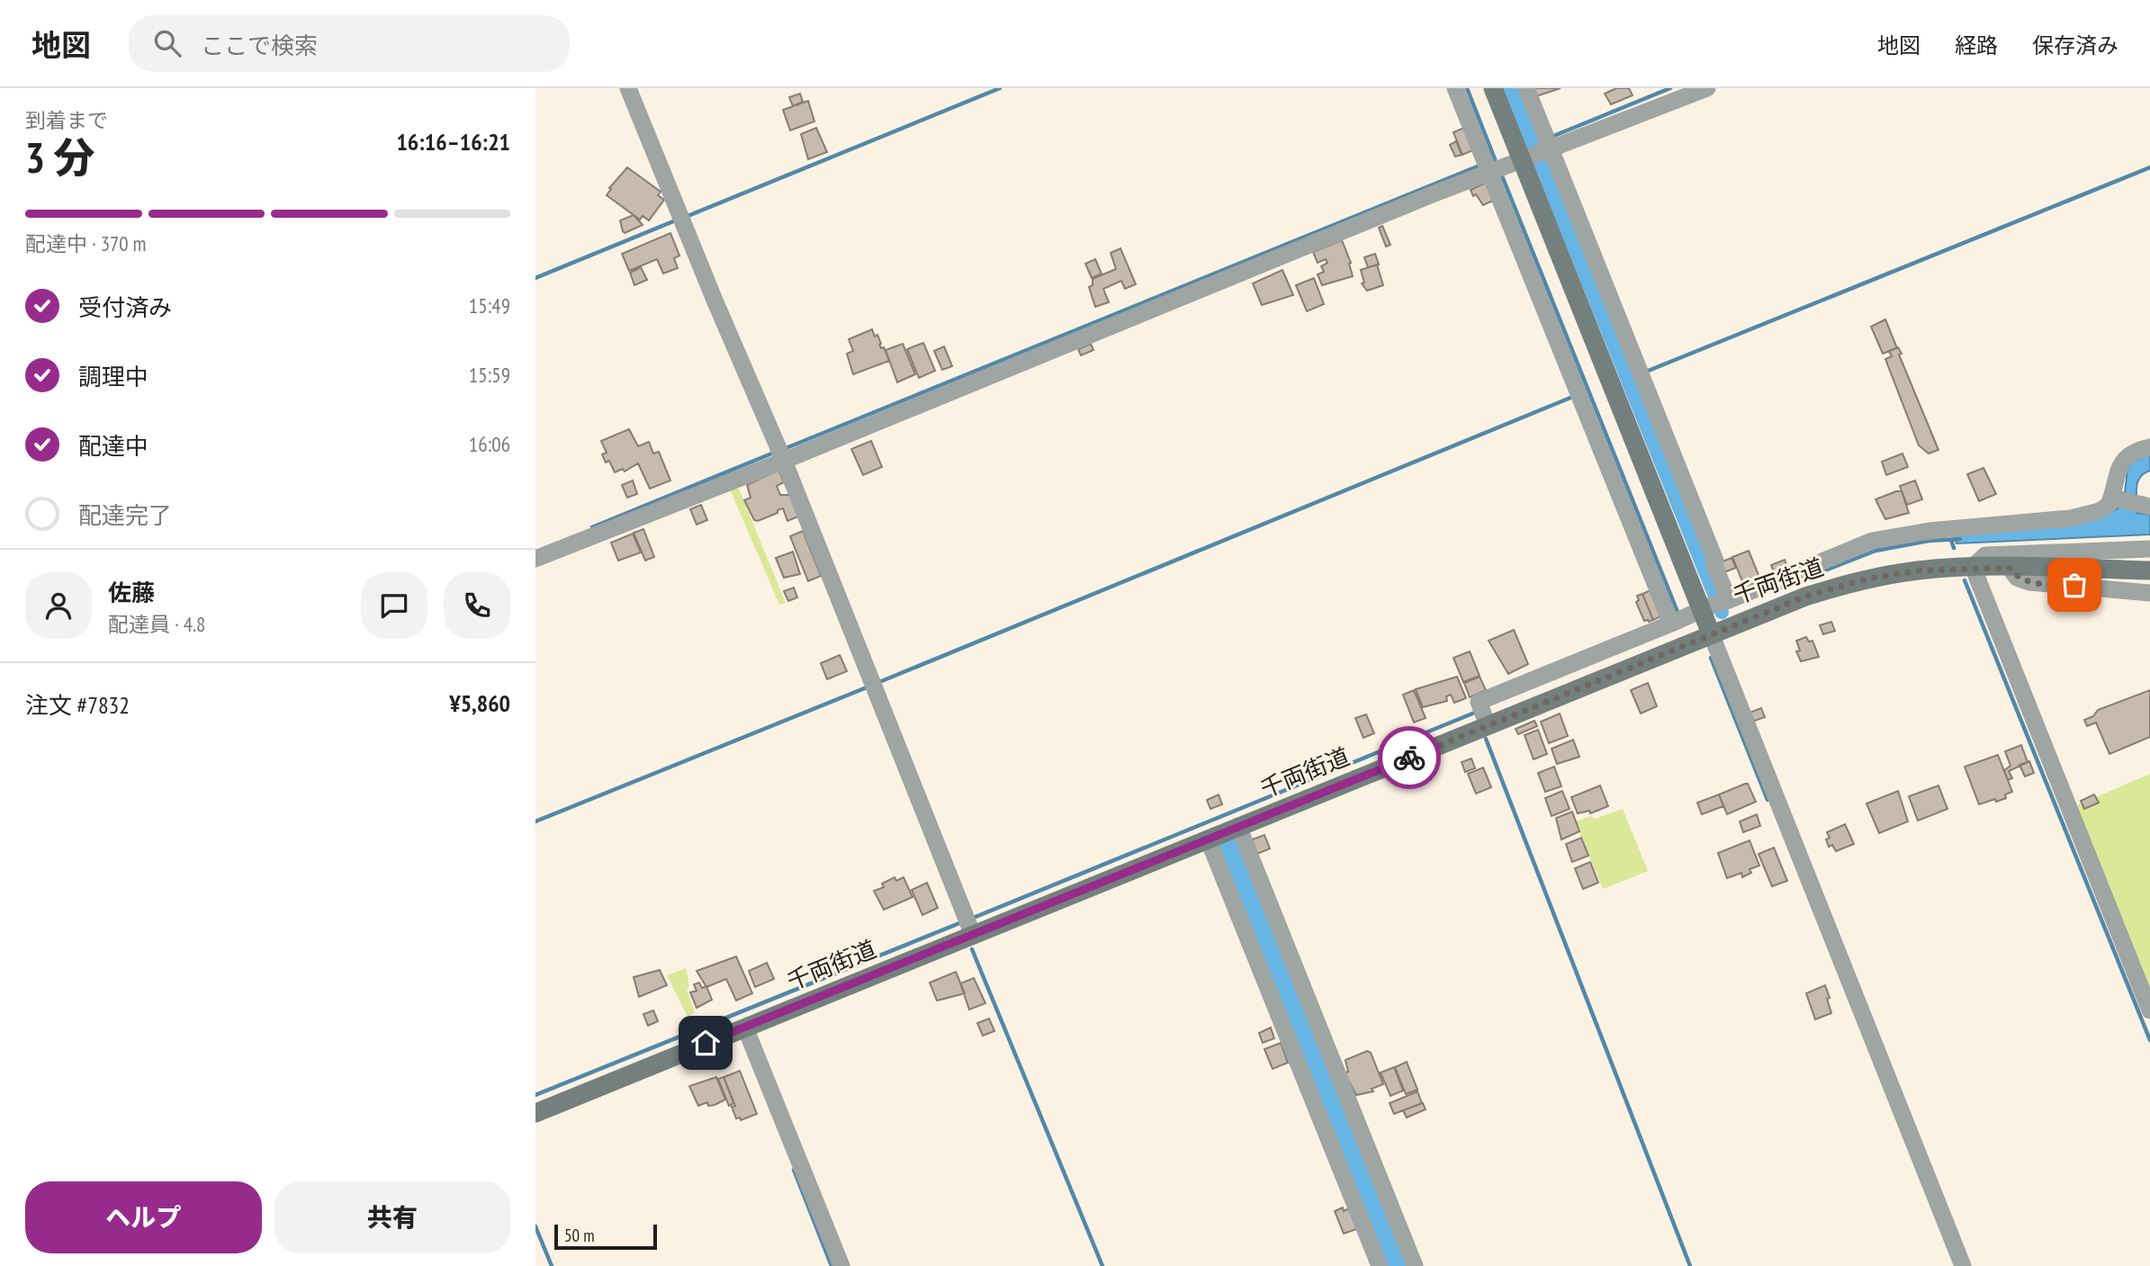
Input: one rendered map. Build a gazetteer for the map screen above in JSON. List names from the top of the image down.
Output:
{
  "streets": {
    "street": ["千両街道"]
  },
  "scale_bar": "50 m",
  "page": {
    "header": "地図",
    "search": "ここで検索",
    "nav": ["地図", "経路", "保存済み"],
    "heading": ["3 分", "到着まで", "16:16–16:21"],
    "panel": [
      "佐藤",
      "配達員 · 4.8",
      "注文 #7832",
      "¥5,860"
    ],
    "bar": "配達中 · 370 m",
    "list": [
      ["受付済み", "15:49"],
      ["調理中", "15:59"],
      ["配達中", "16:06"],
      "配達完了"
    ],
    "buttons": ["ヘルプ", "共有"],
    "scale": "50 m"
  }
}
